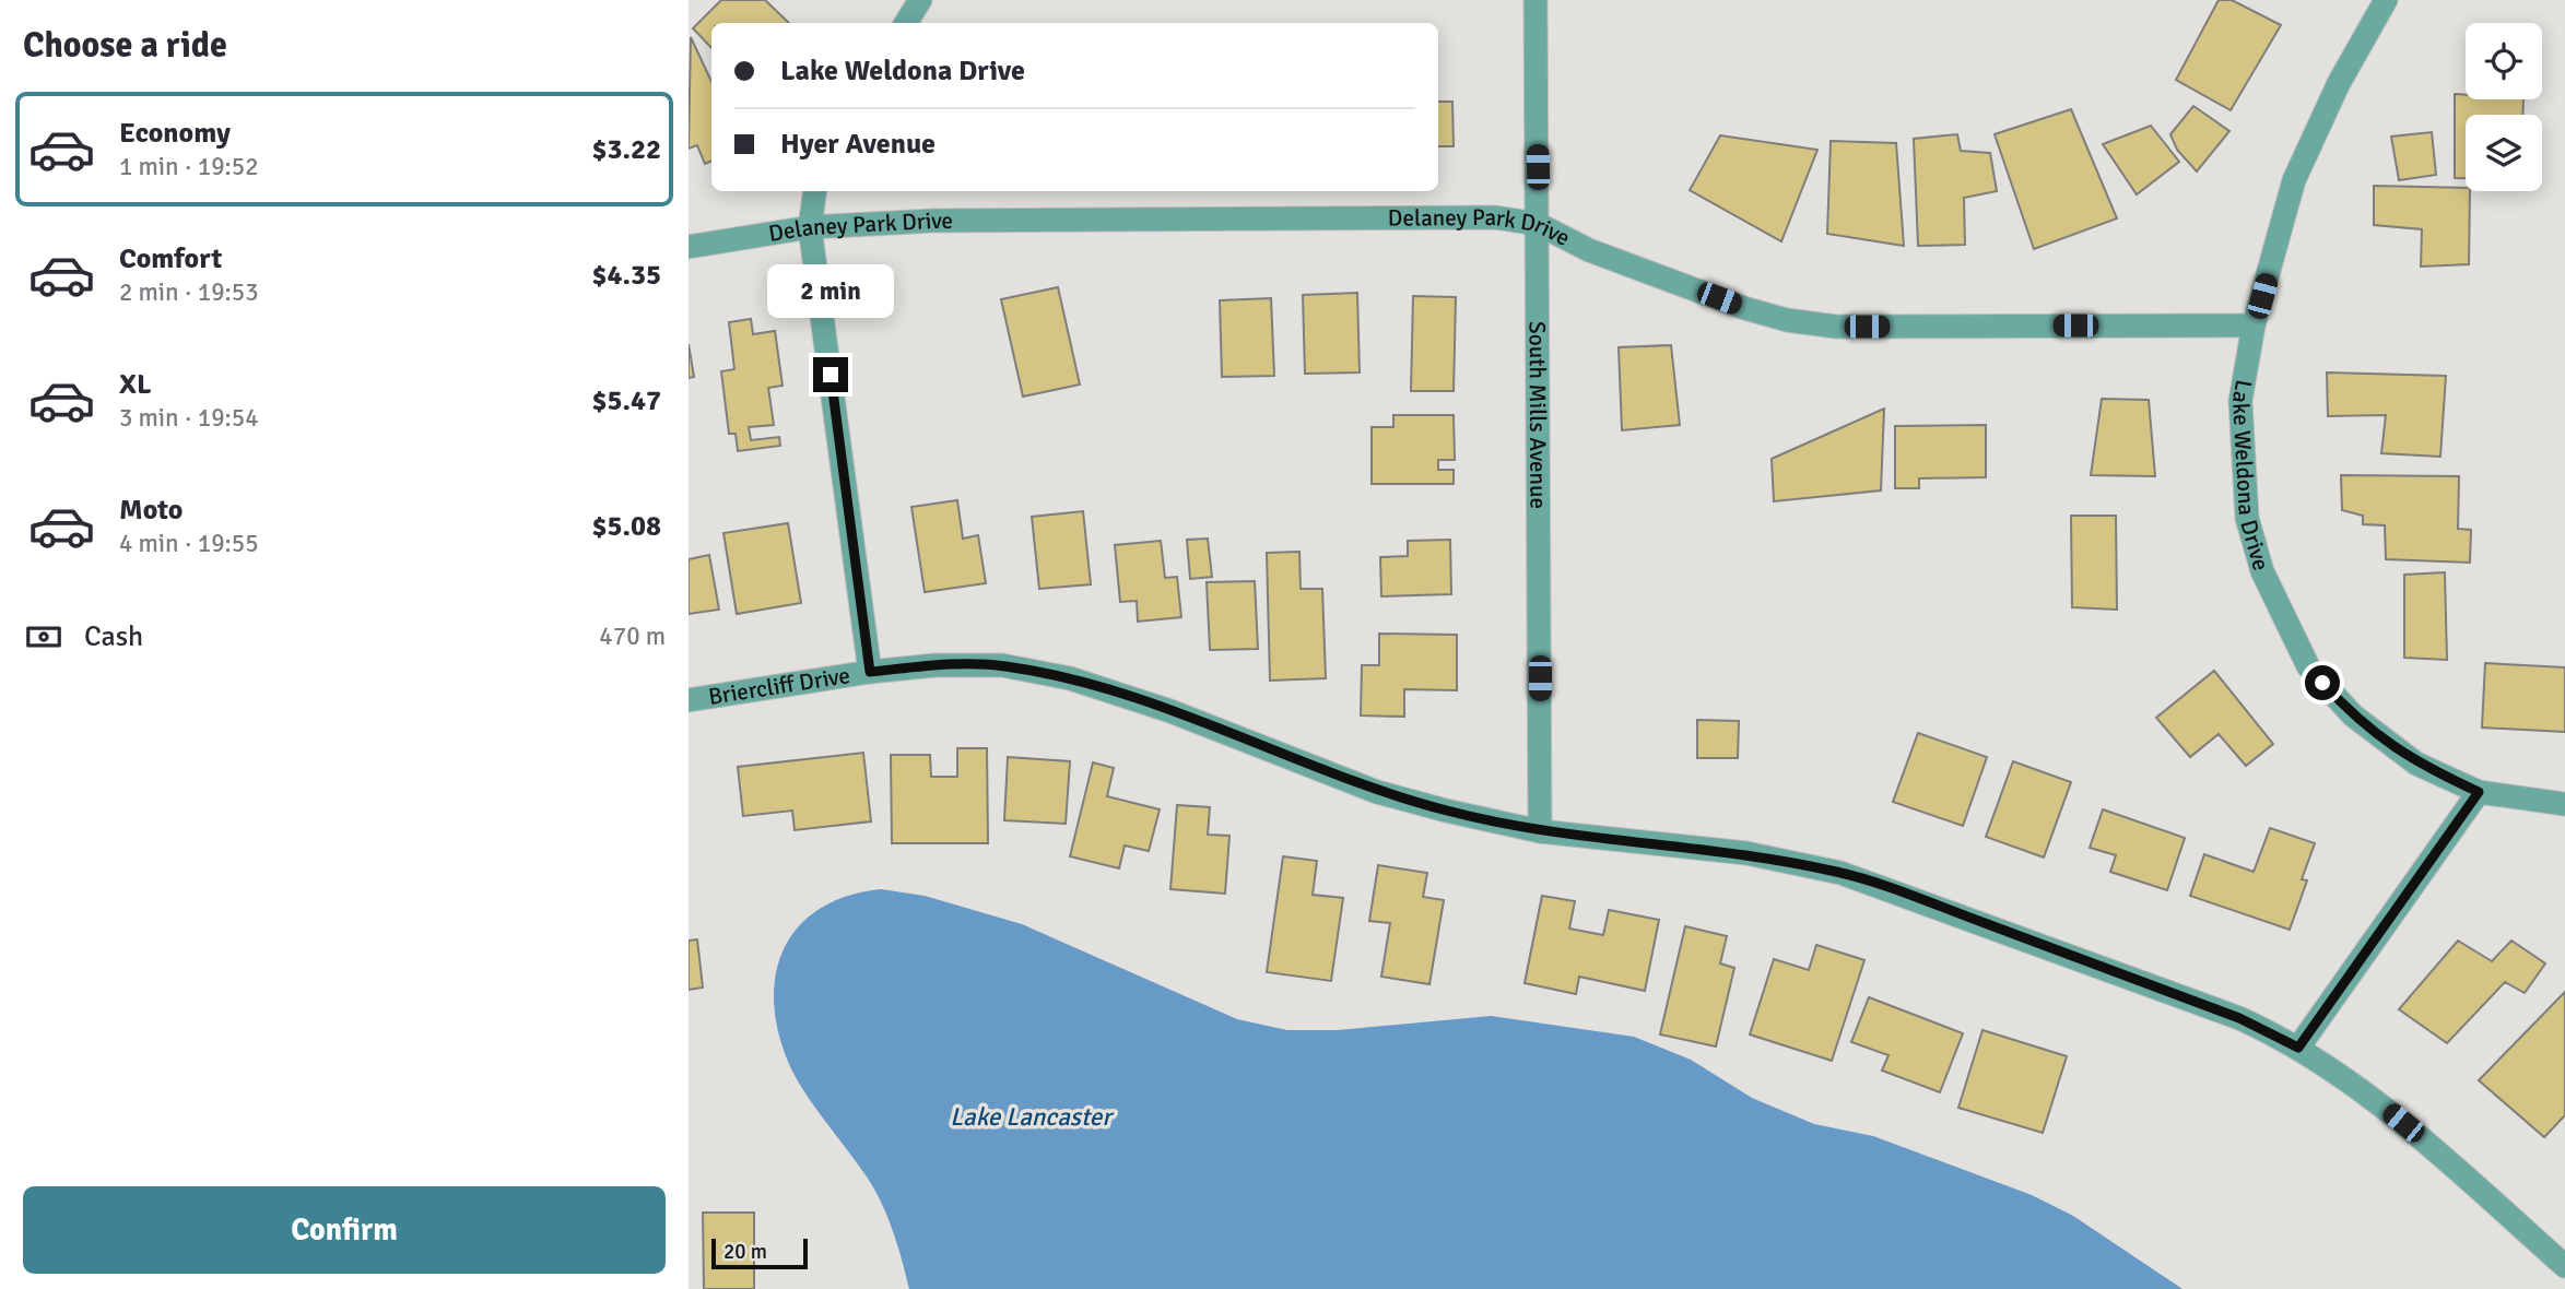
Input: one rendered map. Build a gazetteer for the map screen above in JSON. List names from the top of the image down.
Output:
{
  "streets": {
    "street": [
      "Delaney Park Drive",
      "South Mills Avenue",
      "Lake Weldona Drive",
      "Briercliff Drive"
    ]
  },
  "crossings": [
    ["Delaney Park Drive", "South Mills Avenue"],
    ["Delaney Park Drive", "Lake Weldona Drive"],
    ["South Mills Avenue", "Briercliff Drive"]
  ],
  "water": ["Lake Lancaster"],
  "scale_bar": "20 m",
  "page": {
    "heading": "Choose a ride",
    "banner": ["Lake Weldona Drive", "Hyer Avenue"],
    "list": [
      {
        "name": "Economy",
        "note": "1 min · 19:52",
        "value": "$3.22"
      },
      {
        "name": "Comfort",
        "note": "2 min · 19:53",
        "value": "$4.35"
      },
      {
        "name": "XL",
        "note": "3 min · 19:54",
        "value": "$5.47"
      },
      {
        "name": "Moto",
        "note": "4 min · 19:55",
        "value": "$5.08"
      }
    ],
    "bubble": "2 min",
    "pay": ["Cash", "470 m"],
    "buttons": "Confirm",
    "scale": "20 m"
  }
}
